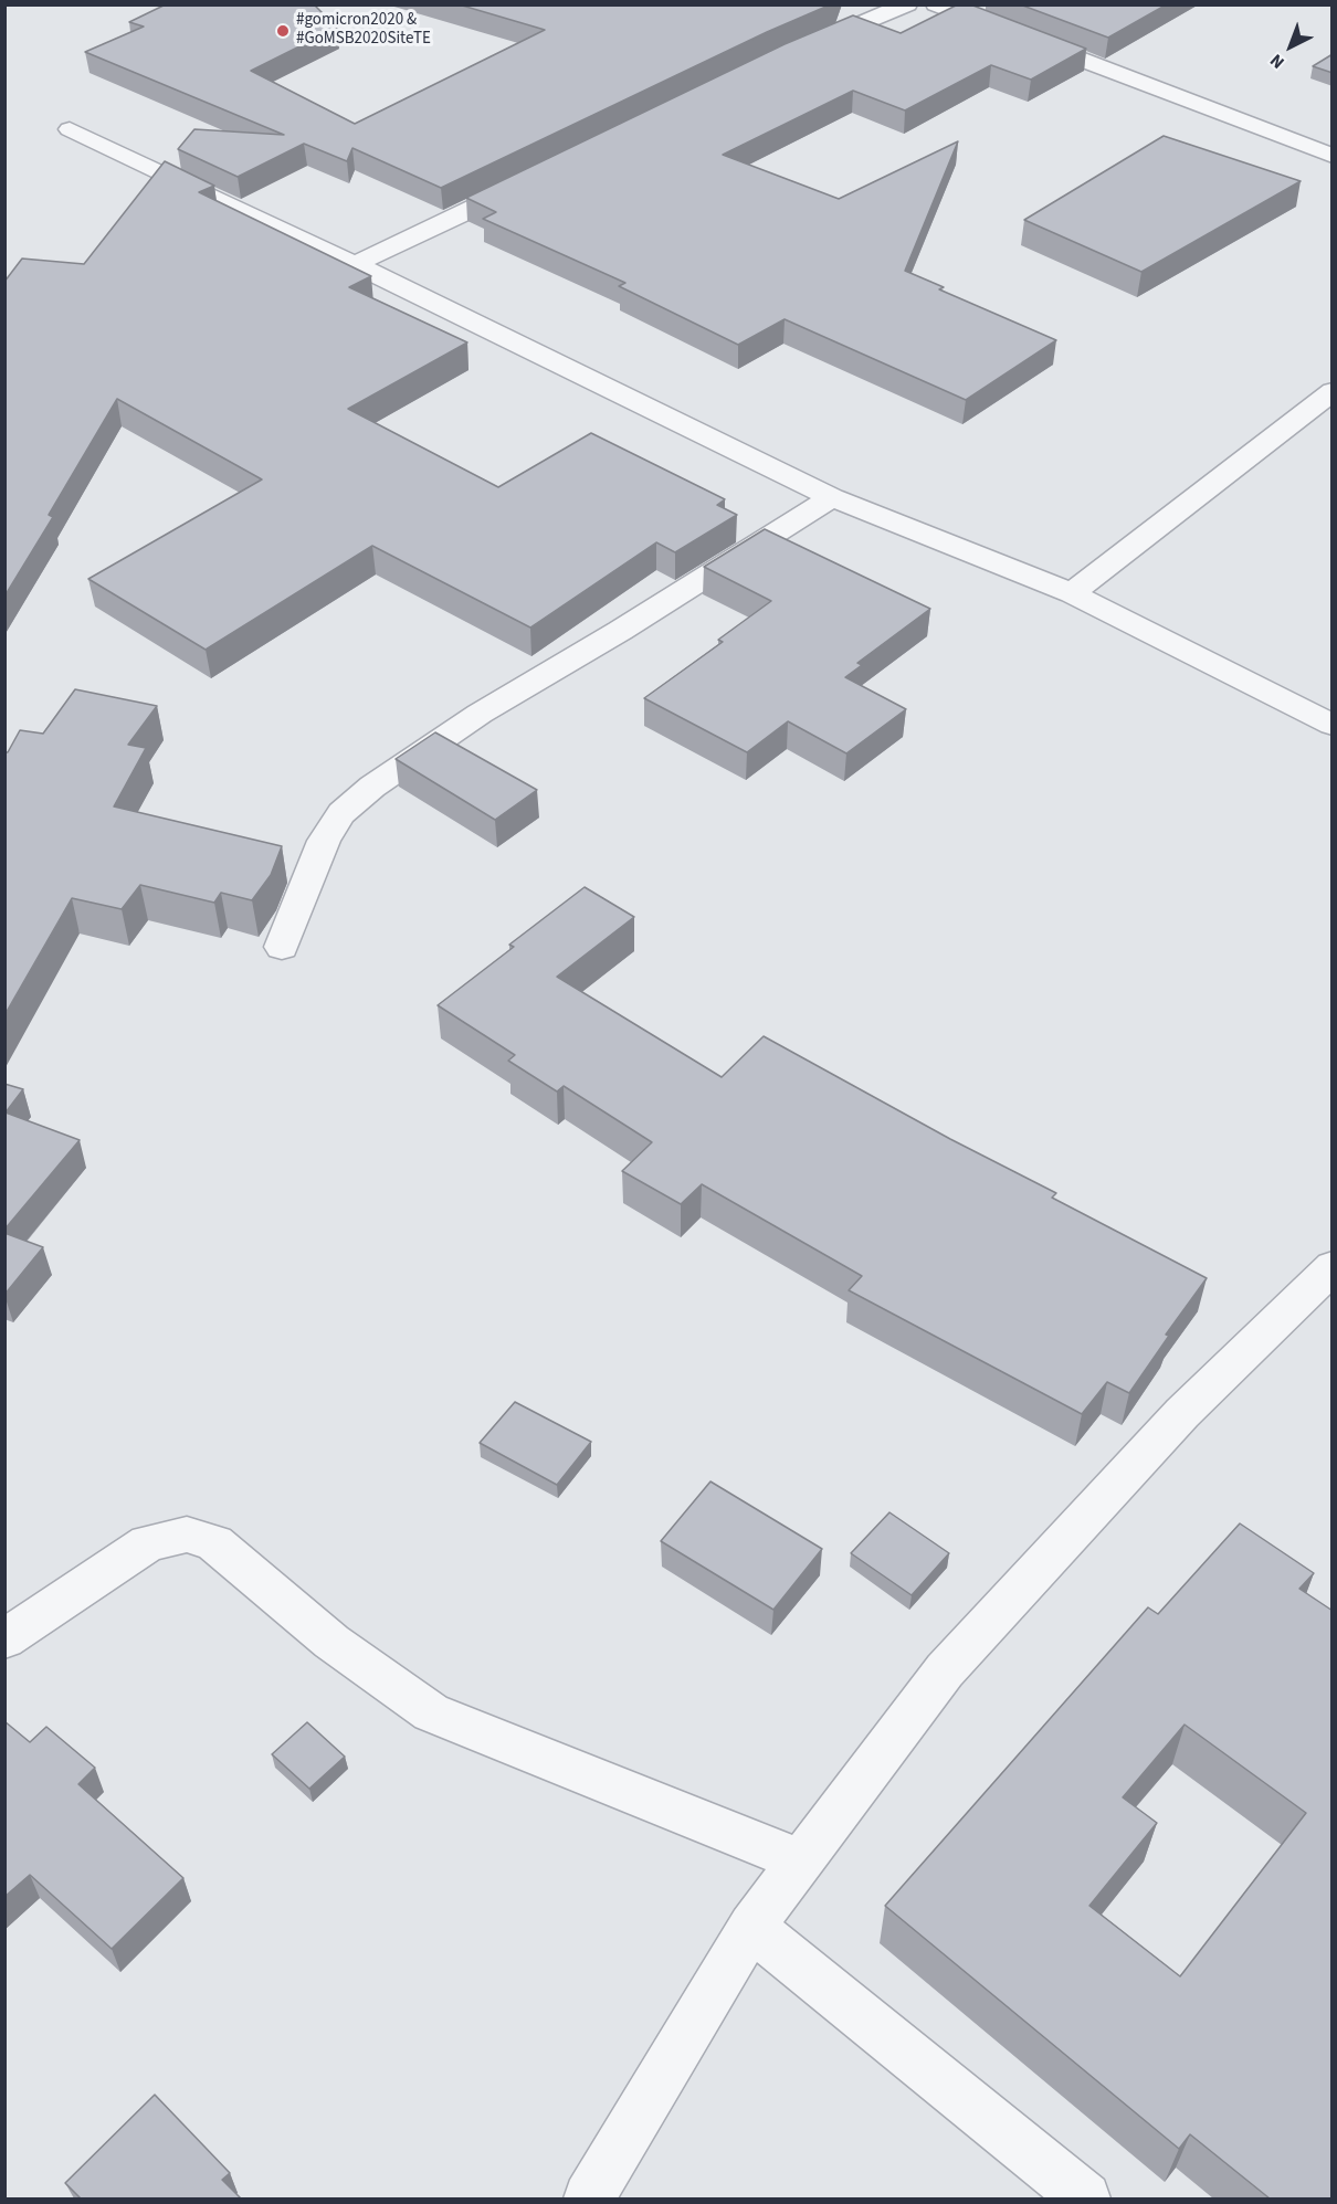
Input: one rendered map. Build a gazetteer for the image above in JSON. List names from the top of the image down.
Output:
{
  "places": ["#gomicron2020 & #GoMSB2020SiteTE"],
  "north": "bottom left"
}
